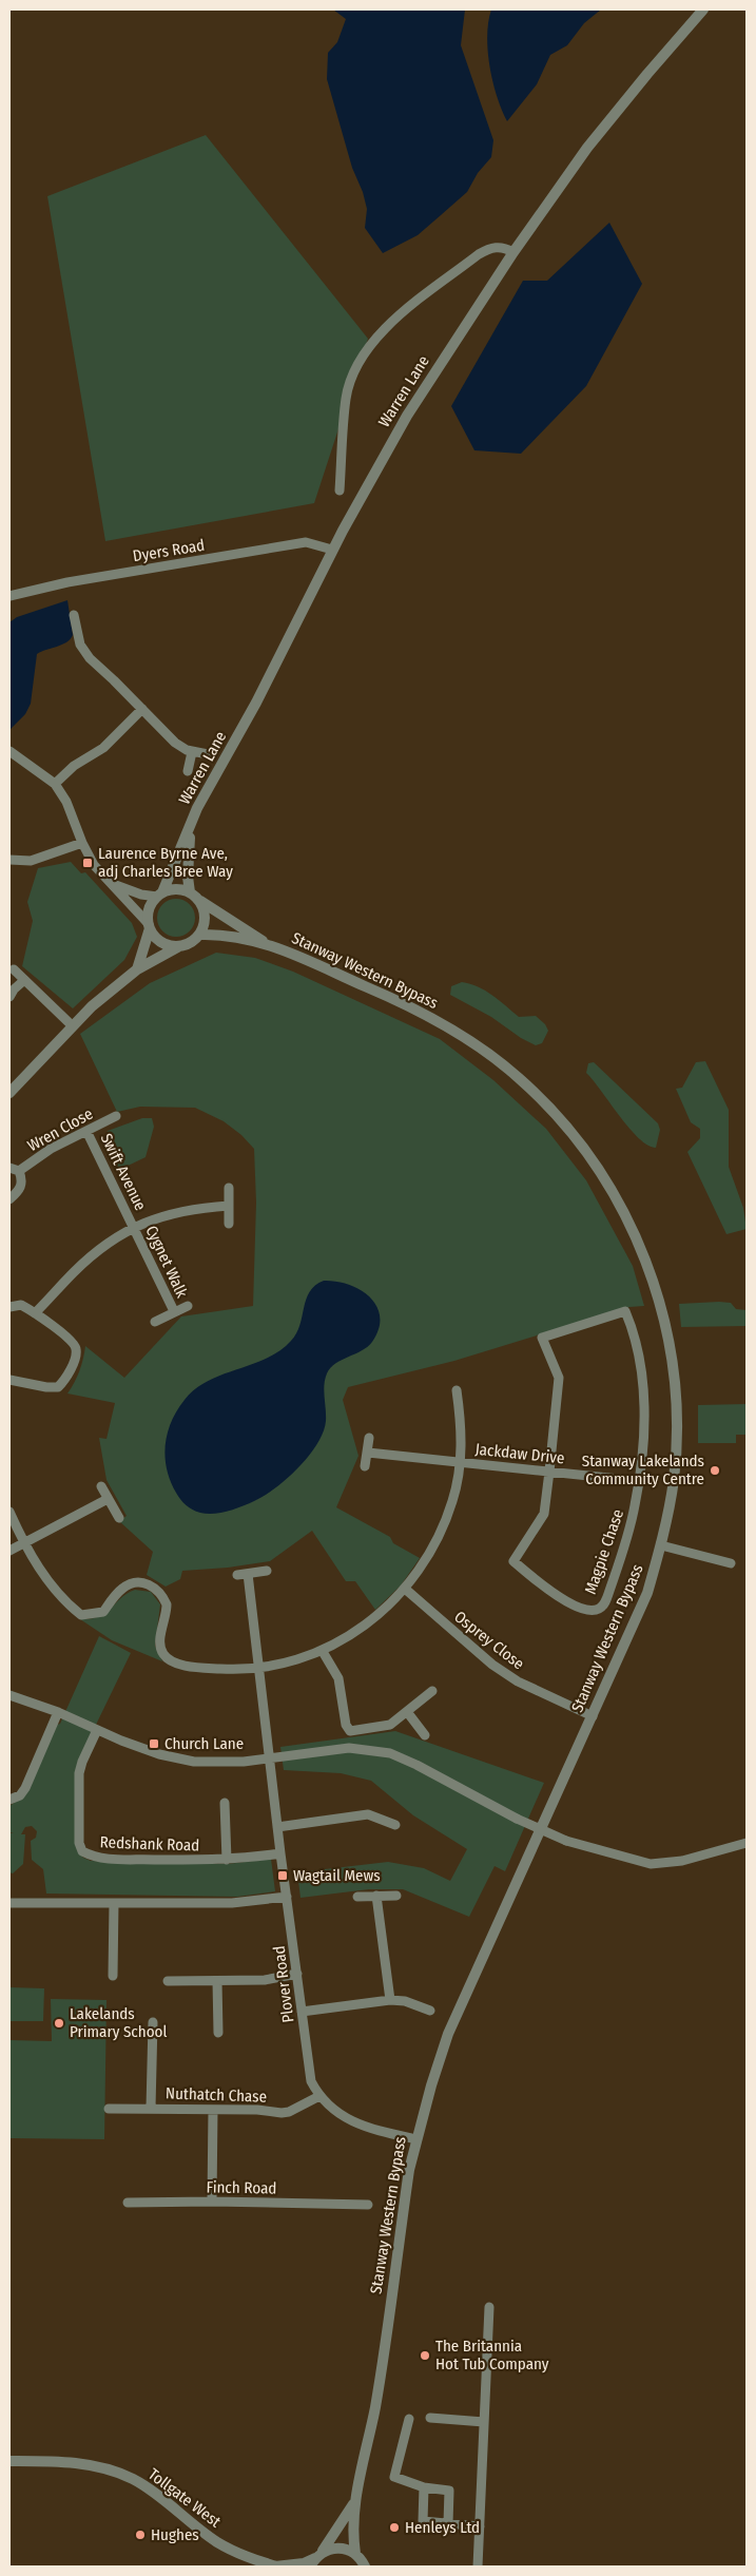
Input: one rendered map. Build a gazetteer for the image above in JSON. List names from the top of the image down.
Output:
{
  "streets": {
    "street": [
      "Warren Lane",
      "Dyers Road",
      "Stanway Western Bypass",
      "Wren Close",
      "Swift Avenue",
      "Cygnet Walk",
      "Jackdaw Drive",
      "Magpie Chase",
      "Osprey Close",
      "Redshank Road",
      "Plover Road",
      "Nuthatch Chase",
      "Finch Road",
      "Tollgate West"
    ]
  },
  "crossings": [
    ["Warren Lane", "Dyers Road"],
    ["Warren Lane", "Stanway Western Bypass"],
    ["Stanway Western Bypass", "Osprey Close"],
    ["Stanway Western Bypass", "Tollgate West"],
    ["Wren Close", "Swift Avenue"],
    ["Swift Avenue", "Cygnet Walk"],
    ["Jackdaw Drive", "Magpie Chase"],
    ["Redshank Road", "Plover Road"],
    ["Plover Road", "Nuthatch Chase"]
  ],
  "places": {
    "transit": ["Laurence Byrne Ave, adj Charles Bree Way", "Church Lane", "Wagtail Mews"],
    "other": [
      "Stanway Lakelands Community Centre",
      "Lakelands Primary School",
      "The Britannia Hot Tub Company",
      "Henleys Ltd",
      "Hughes"
    ]
  }
}
